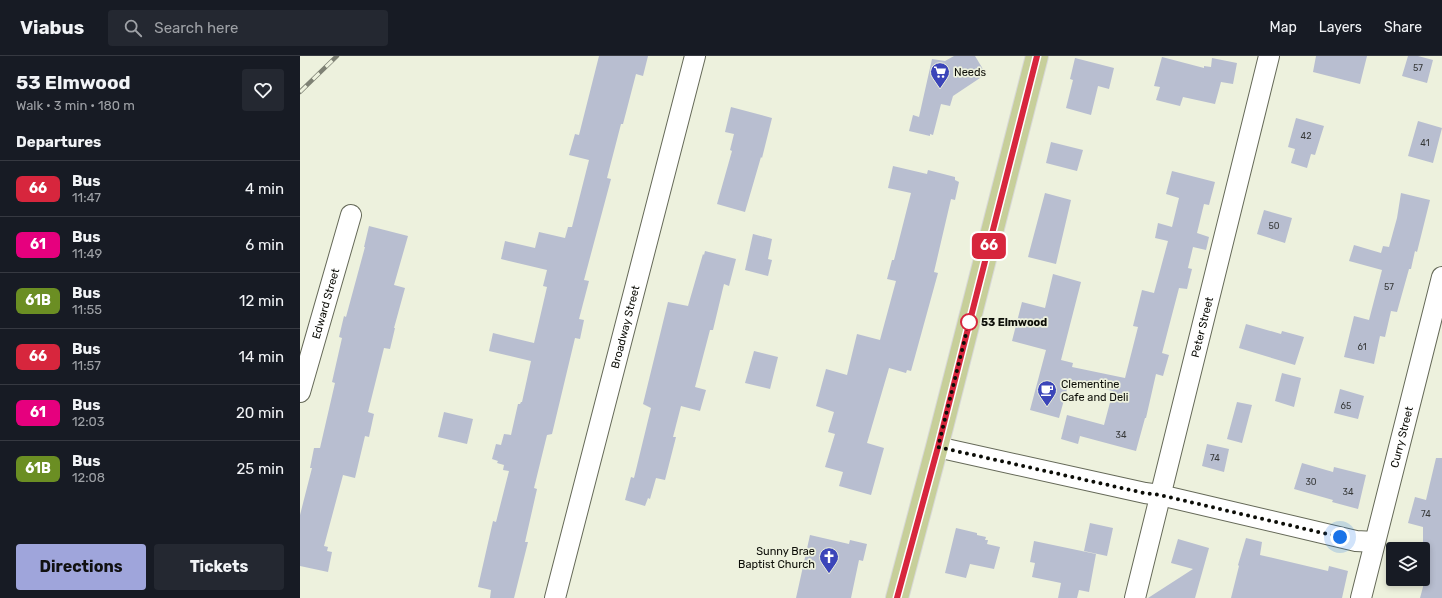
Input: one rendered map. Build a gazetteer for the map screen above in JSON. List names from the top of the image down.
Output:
{
  "streets": {
    "street": [
      "Edward Street",
      "Broadway Street",
      "Peter Street",
      "Curry Street"
    ]
  },
  "places": {
    "supermarket": ["Needs"],
    "other": ["53 Elmwood"],
    "cafe": ["Clementine Cafe and Deli"],
    "church": ["Sunny Brae Baptist Church"]
  },
  "lines": ["bus line 66"],
  "house_numbers": [
    "57",
    "42",
    "41",
    "50",
    "57",
    "61",
    "65",
    "34",
    "74",
    "30",
    "34",
    "74"
  ],
  "page": {
    "header": "Viabus",
    "search": "Search here",
    "nav": ["Map", "Layers", "Share"],
    "heading": [
      ["53 Elmwood", "Walk · 3 min · 180 m"],
      "Departures"
    ],
    "on_map": "66",
    "list": [
      {
        "mark": "66",
        "name": "Bus",
        "note": "11:47",
        "value": "4 min"
      },
      {
        "mark": "61",
        "name": "Bus",
        "note": "11:49",
        "value": "6 min"
      },
      {
        "mark": "61B",
        "name": "Bus",
        "note": "11:55",
        "value": "12 min"
      },
      {
        "mark": "66",
        "name": "Bus",
        "note": "11:57",
        "value": "14 min"
      },
      {
        "mark": "61",
        "name": "Bus",
        "note": "12:03",
        "value": "20 min"
      },
      {
        "mark": "61B",
        "name": "Bus",
        "note": "12:08",
        "value": "25 min"
      }
    ],
    "buttons": ["Directions", "Tickets"]
  }
}
